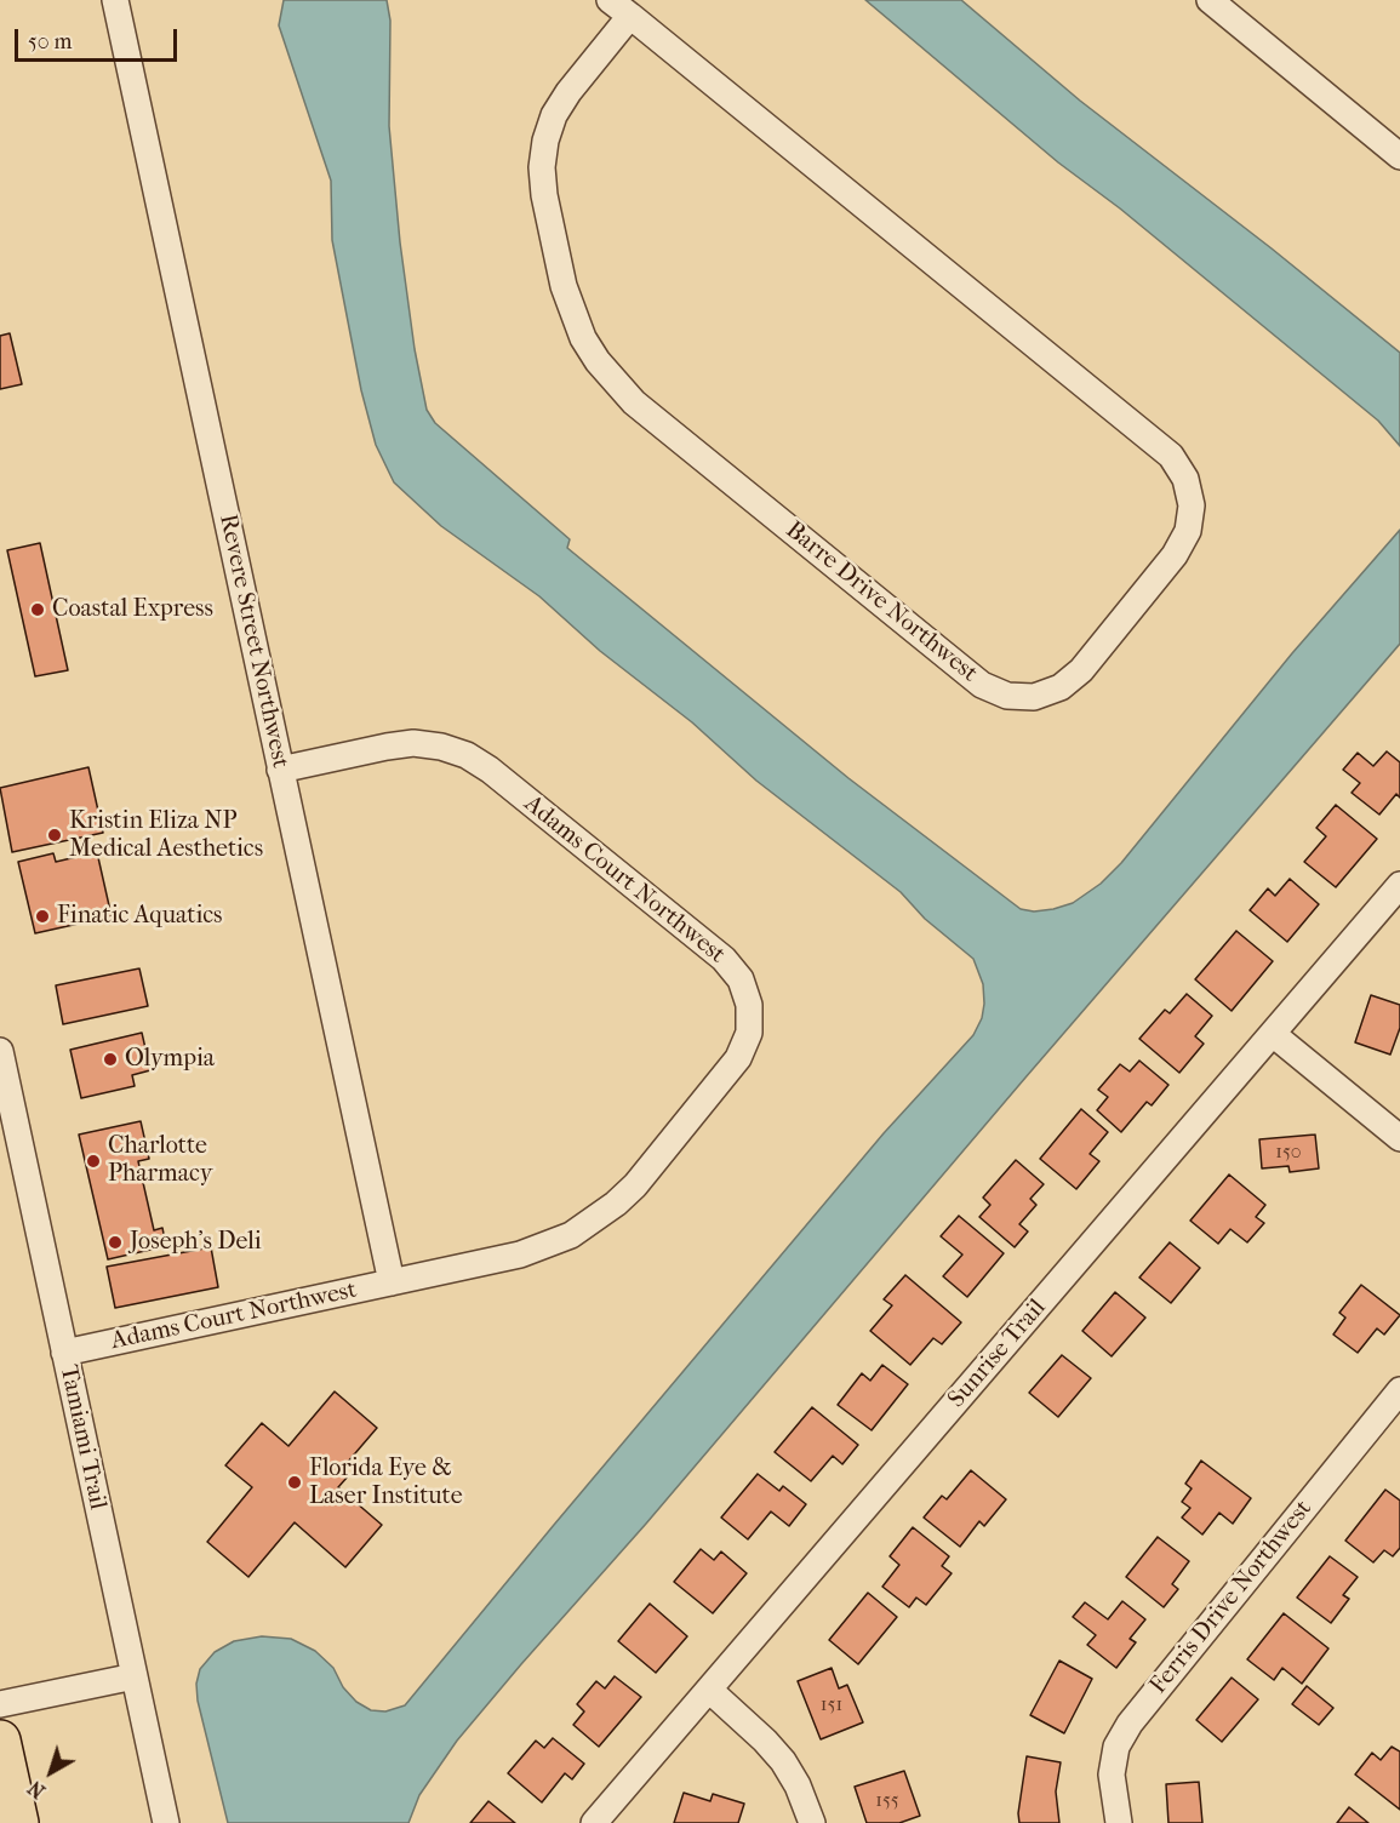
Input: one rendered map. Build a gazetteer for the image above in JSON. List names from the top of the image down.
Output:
{
  "streets": {
    "street": [
      "Barre Drive Northwest",
      "Revere Street Northwest",
      "Adams Court Northwest",
      "Sunrise Trail",
      "Tamiami Trail",
      "Ferris Drive Northwest"
    ]
  },
  "crossings": [
    ["Revere Street Northwest", "Adams Court Northwest"],
    ["Adams Court Northwest", "Tamiami Trail"]
  ],
  "places": [
    "Coastal Express",
    "Kristin Eliza NP Medical Aesthetics",
    "Finatic Aquatics",
    "Olympia",
    "Charlotte Pharmacy",
    "Joseph's Deli",
    "Florida Eye & Laser Institute"
  ],
  "house_numbers": ["150", "151", "155"],
  "scale_bar": "50 m",
  "north": "bottom left"
}
